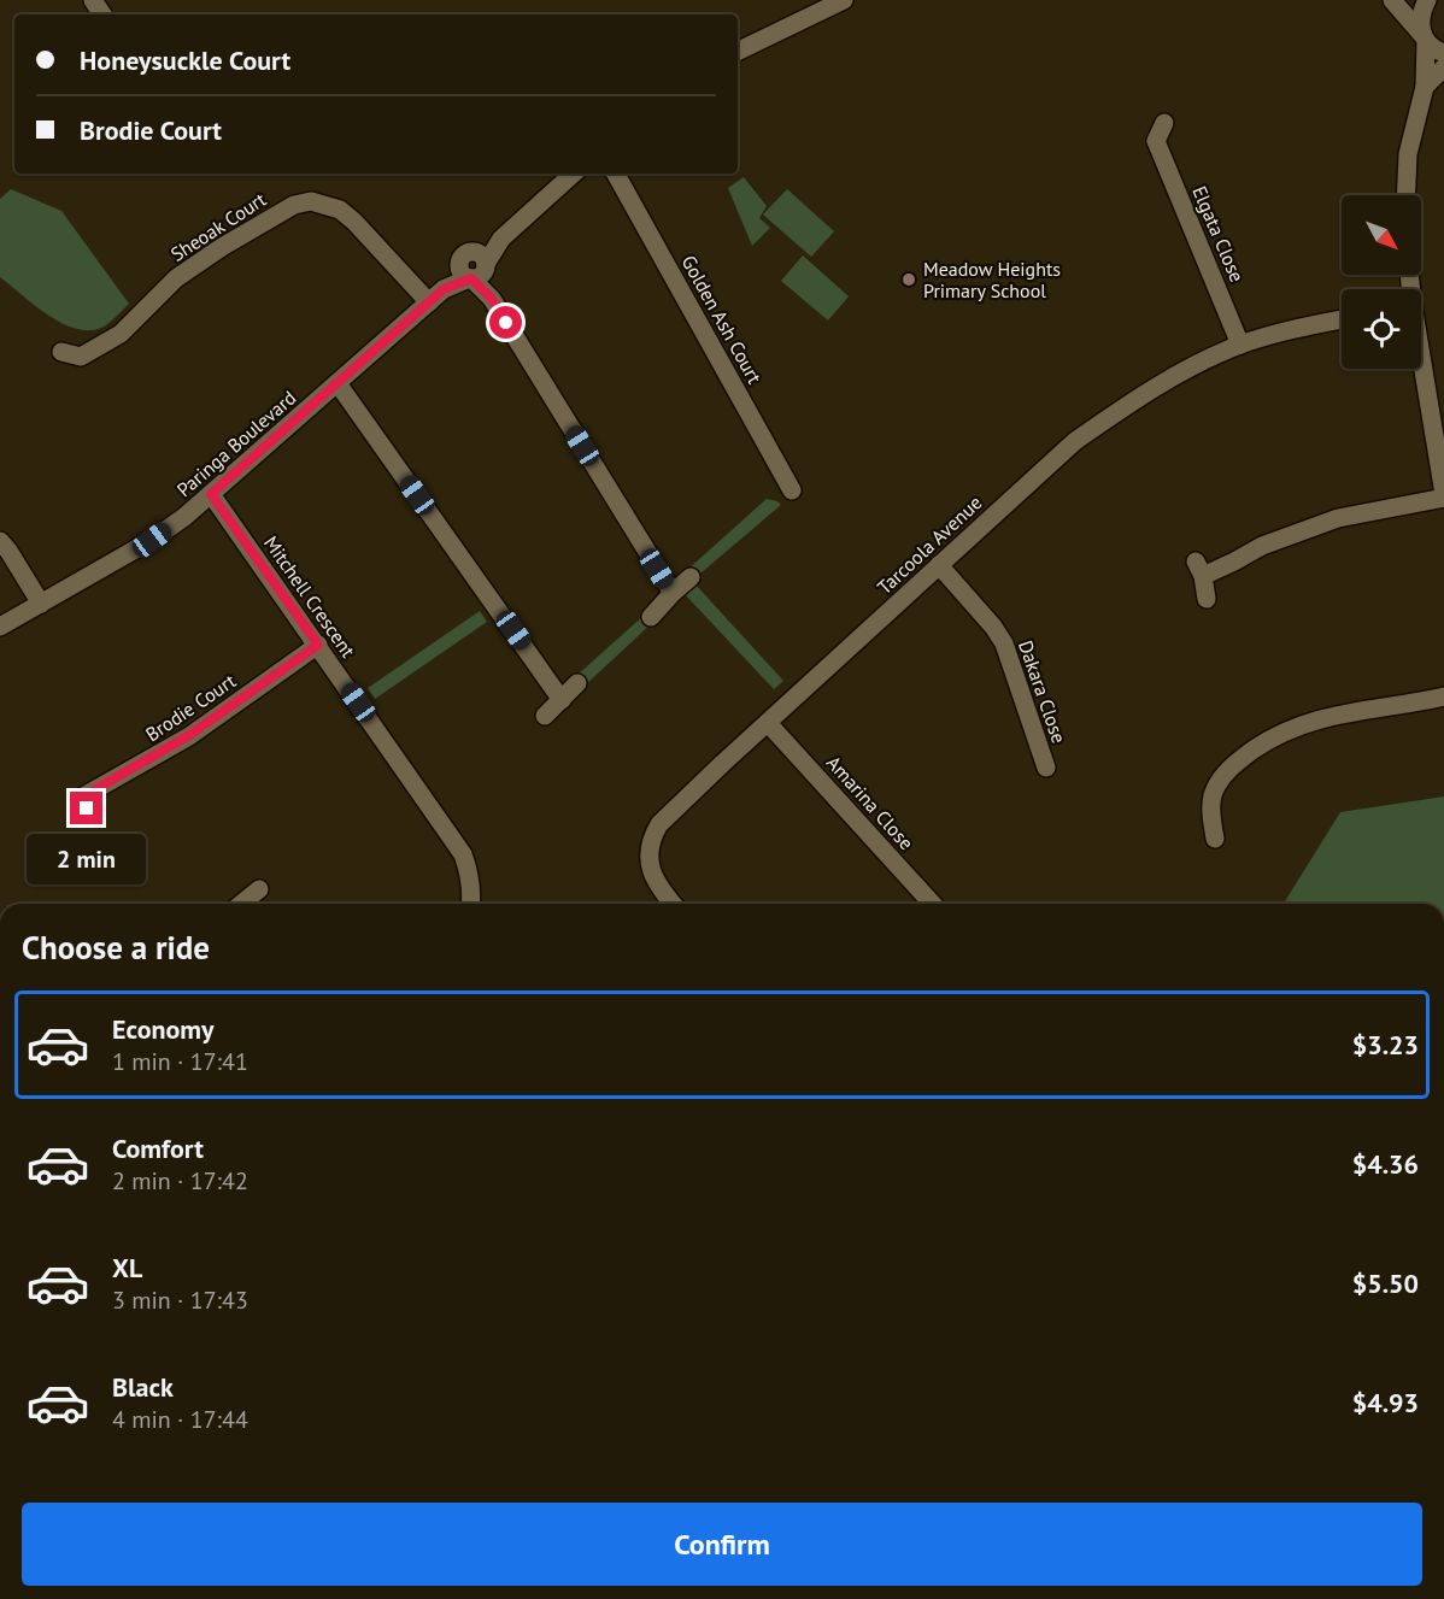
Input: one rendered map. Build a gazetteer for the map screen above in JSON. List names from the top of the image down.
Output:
{
  "streets": {
    "street": [
      "Sheoak Court",
      "Elgata Close",
      "Golden Ash Court",
      "Paringa Boulevard",
      "Tarcoola Avenue",
      "Mitchell Crescent",
      "Dakara Close",
      "Brodie Court",
      "Amarina Close"
    ]
  },
  "crossings": [
    ["Sheoak Court", "Paringa Boulevard"],
    ["Elgata Close", "Tarcoola Avenue"],
    ["Paringa Boulevard", "Mitchell Crescent"],
    ["Tarcoola Avenue", "Dakara Close"],
    ["Tarcoola Avenue", "Amarina Close"],
    ["Mitchell Crescent", "Brodie Court"]
  ],
  "places": ["Meadow Heights Primary School"],
  "north": "bottom right",
  "page": {
    "banner": ["Honeysuckle Court", "Brodie Court"],
    "bubble": "2 min",
    "heading": "Choose a ride",
    "list": [
      {
        "name": "Economy",
        "note": "1 min · 17:41",
        "value": "$3.23"
      },
      {
        "name": "Comfort",
        "note": "2 min · 17:42",
        "value": "$4.36"
      },
      {
        "name": "XL",
        "note": "3 min · 17:43",
        "value": "$5.50"
      },
      {
        "name": "Black",
        "note": "4 min · 17:44",
        "value": "$4.93"
      }
    ],
    "buttons": "Confirm"
  }
}
